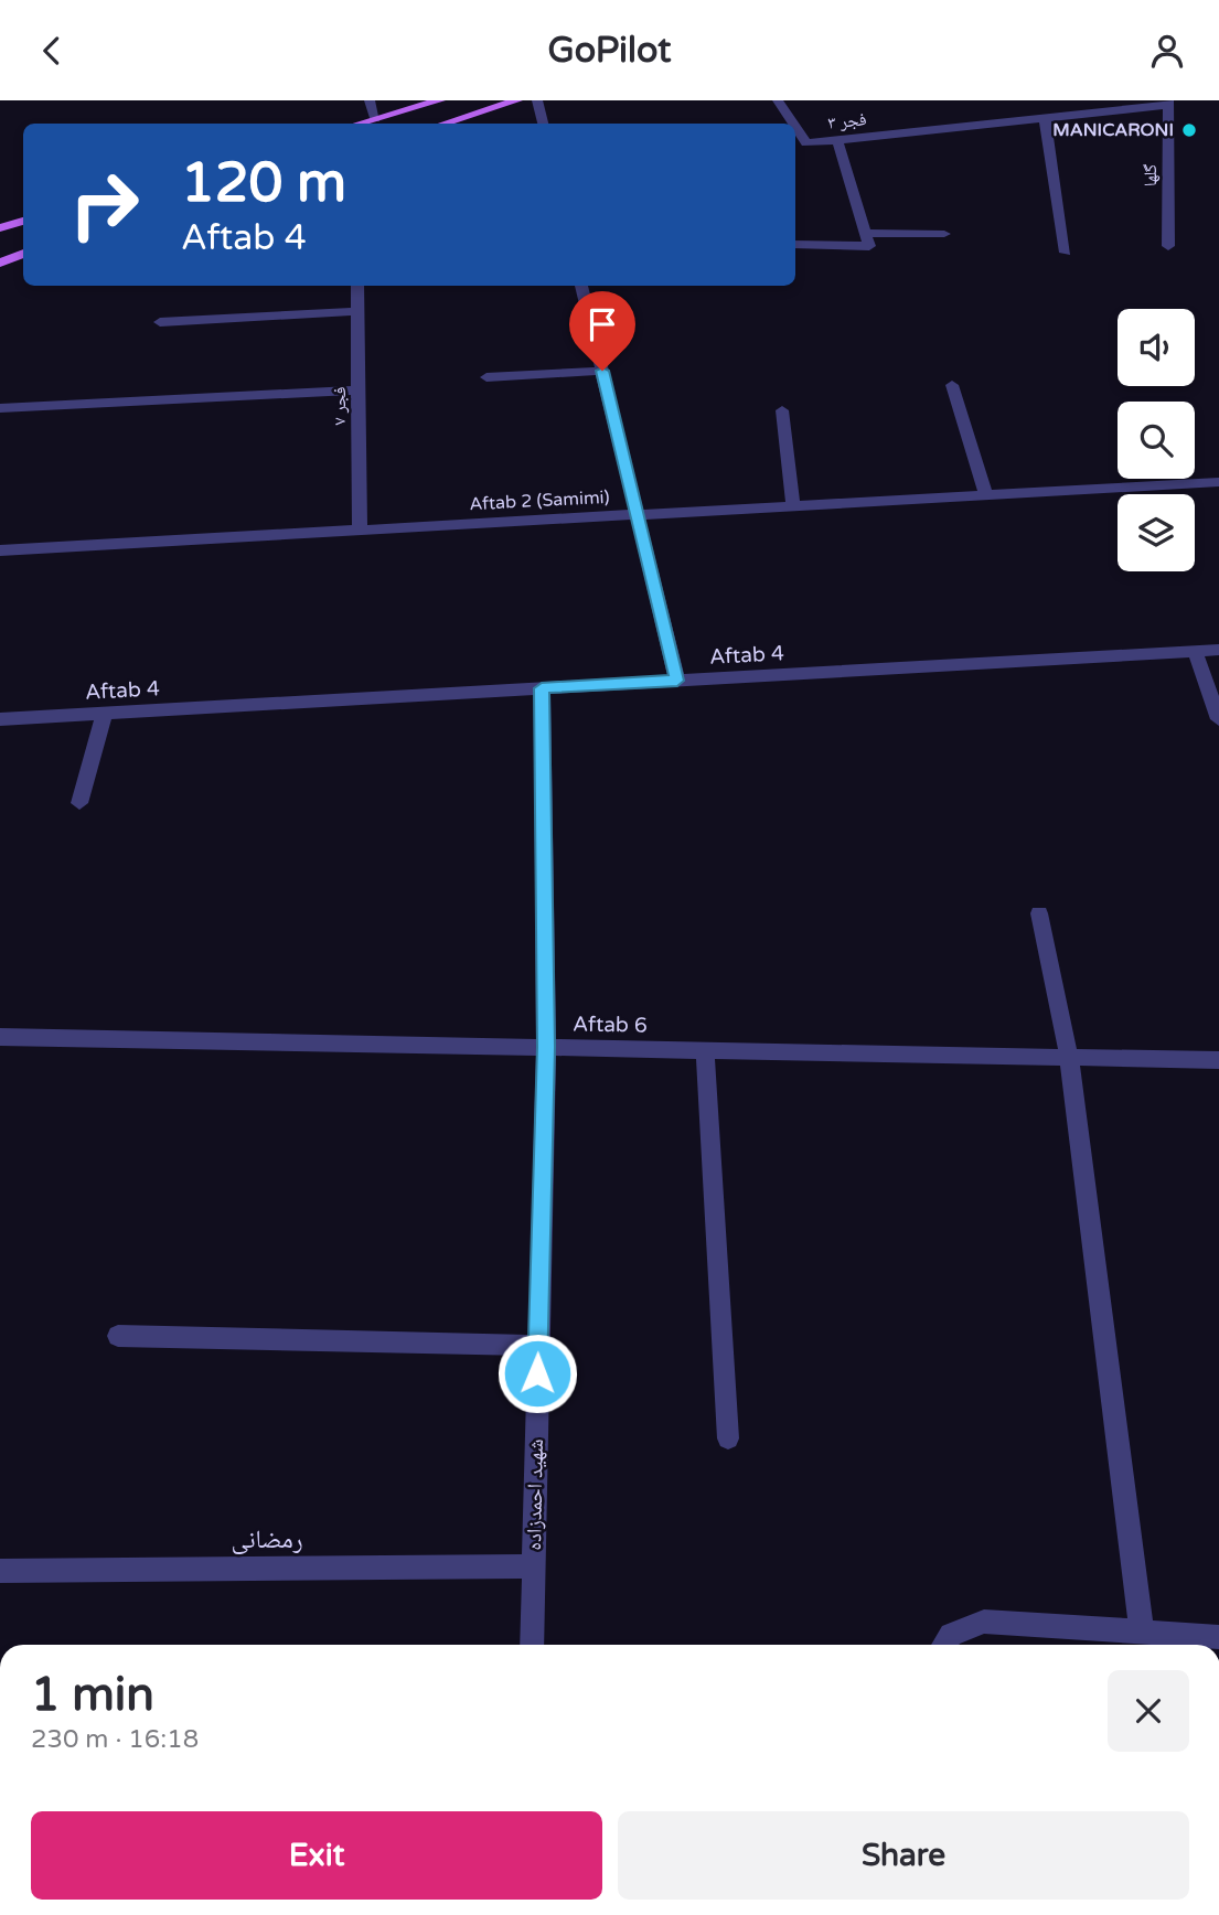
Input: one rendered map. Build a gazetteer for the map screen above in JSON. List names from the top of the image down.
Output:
{
  "streets": {
    "street": [
      "فجر ۳",
      "گلها",
      "فجر ۷",
      "Aftab 2 (Samimi)",
      "Aftab 4",
      "Aftab 6",
      "شهید احمدزاده",
      "رمضانی"
    ]
  },
  "crossings": [
    ["فجر ۳", "گلها"],
    ["فجر ۷", "Aftab 2 (Samimi)"],
    ["Aftab 4", "شهید احمدزاده"],
    ["Aftab 6", "شهید احمدزاده"],
    ["شهید احمدزاده", "رمضانی"]
  ],
  "places": ["MANICARONI"],
  "page": {
    "header": "GoPilot",
    "turn": ["120 m", "Aftab 4"],
    "heading": ["1 min", "230 m · 16:18"],
    "buttons": ["Exit", "Share"]
  }
}
